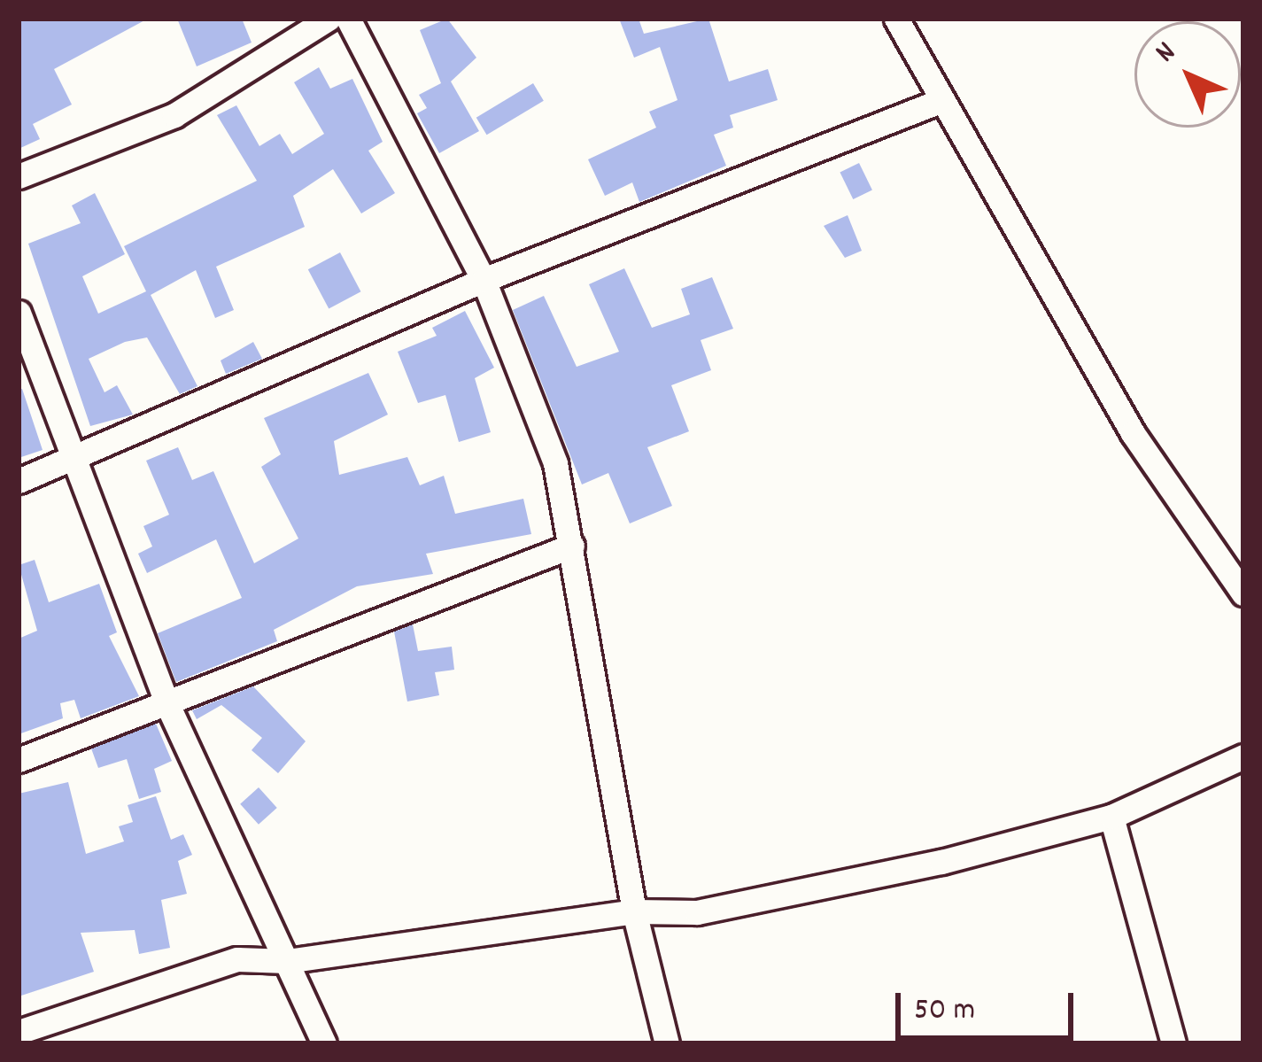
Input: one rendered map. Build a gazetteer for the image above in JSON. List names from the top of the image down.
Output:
{
  "scale_bar": "50 m",
  "north": "top left"
}
